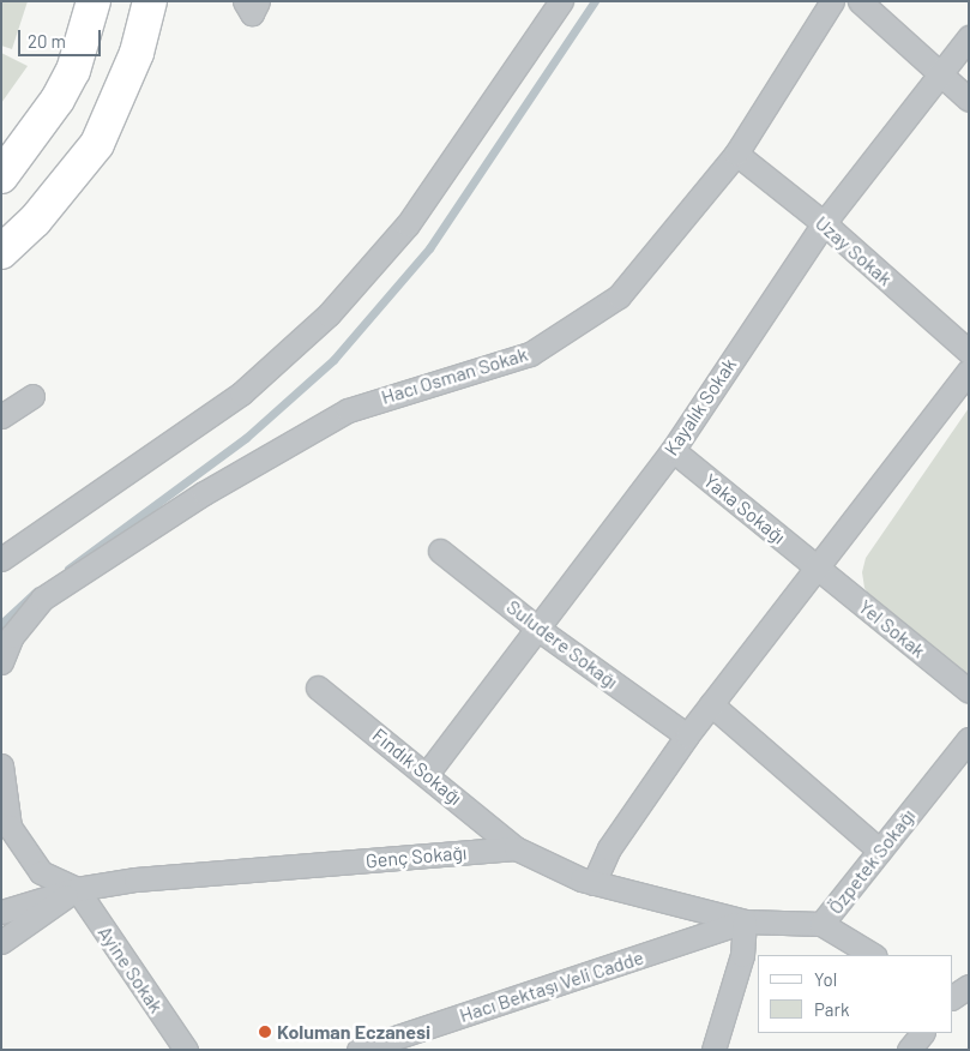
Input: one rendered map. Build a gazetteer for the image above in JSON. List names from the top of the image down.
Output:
{
  "streets": {
    "street": [
      "Uzay Sokak",
      "Hacı Osman Sokak",
      "Kayalık Sokak",
      "Yaka Sokağı",
      "Yel Sokak",
      "Suludere Sokağı",
      "Fındık Sokağı",
      "Genç Sokağı",
      "Özpetek Sokağı",
      "Ayine Sokak",
      "Hacı Bektaşı Veli Cadde"
    ]
  },
  "crossings": [
    ["Uzay Sokak", "Hacı Osman Sokak"],
    ["Uzay Sokak", "Kayalık Sokak"],
    ["Kayalık Sokak", "Yaka Sokağı"],
    ["Kayalık Sokak", "Suludere Sokağı"],
    ["Kayalık Sokak", "Fındık Sokağı"],
    ["Yaka Sokağı", "Yel Sokak"],
    ["Fındık Sokağı", "Genç Sokağı"],
    ["Genç Sokağı", "Özpetek Sokağı"],
    ["Genç Sokağı", "Ayine Sokak"],
    ["Genç Sokağı", "Hacı Bektaşı Veli Cadde"],
    ["Özpetek Sokağı", "Hacı Bektaşı Veli Cadde"]
  ],
  "places": ["Koluman Eczanesi"],
  "legend": ["Yol", "Park"],
  "scale_bar": "20 m"
}
